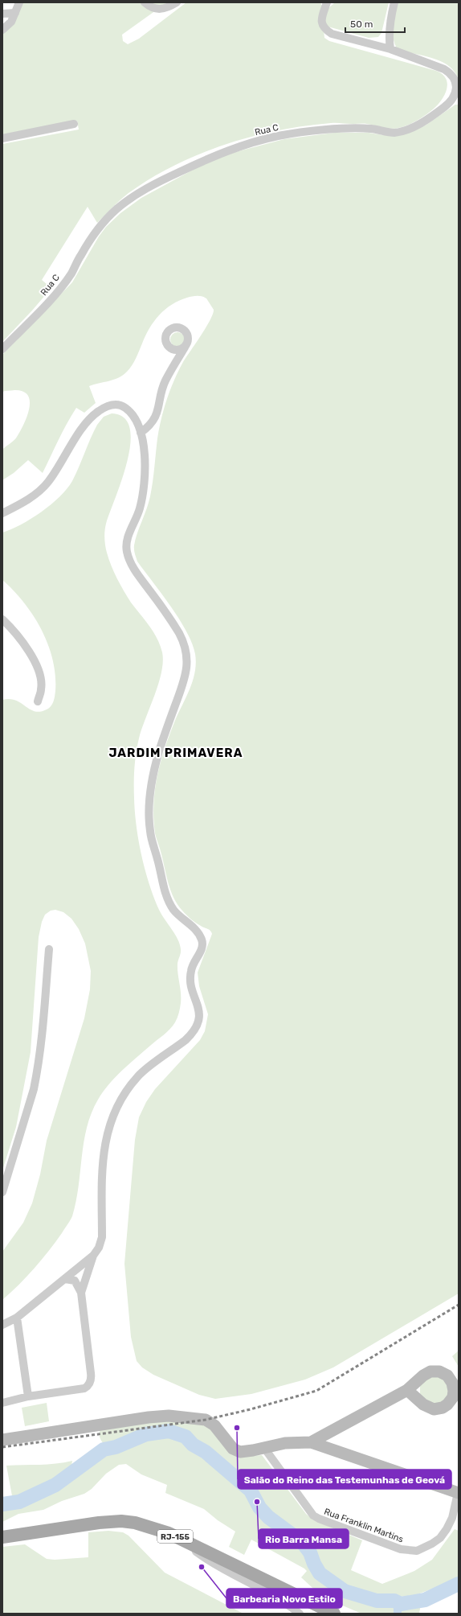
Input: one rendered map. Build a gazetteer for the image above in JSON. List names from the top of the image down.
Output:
{
  "streets": {
    "main road": ["RJ-155"],
    "street": ["Rua C", "Rua Franklin Martins"]
  },
  "districts": ["JARDIM PRIMAVERA"],
  "places": ["Salão do Reino das Testemunhas de Geová", "Rio Barra Mansa", "Barbearia Novo Estilo"],
  "scale_bar": "50 m"
}
